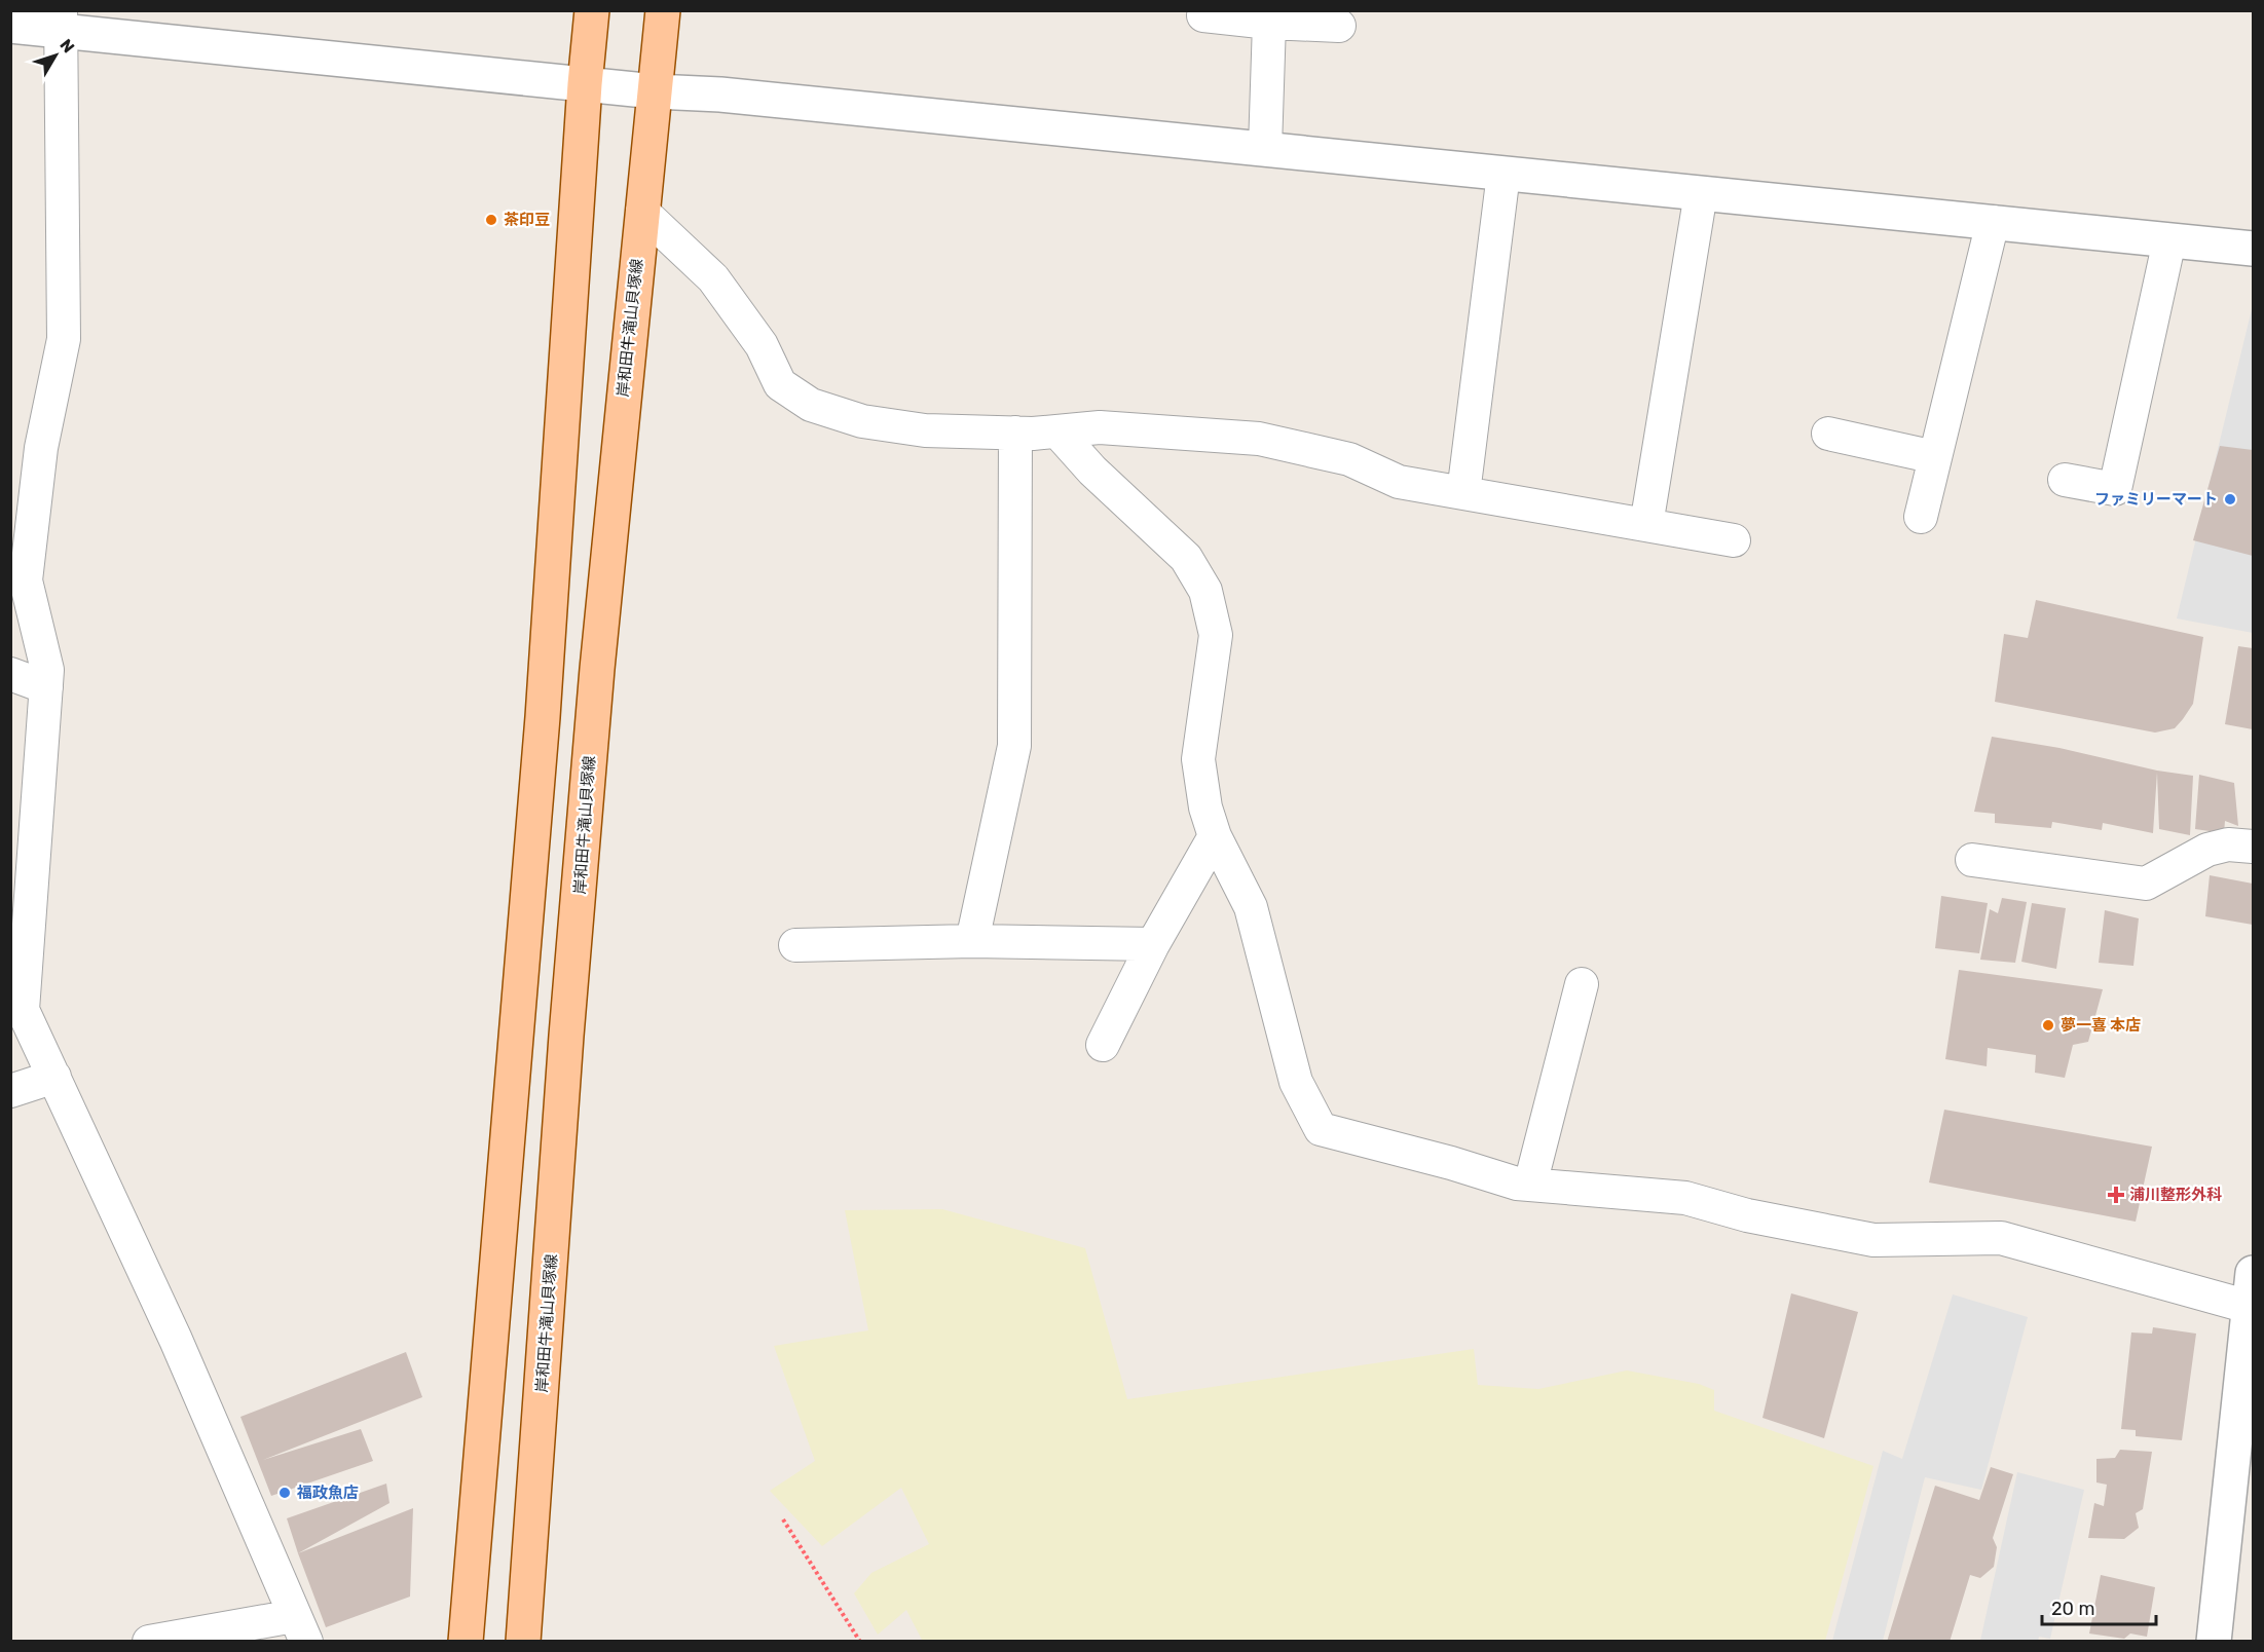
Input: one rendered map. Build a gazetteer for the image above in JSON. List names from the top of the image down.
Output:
{
  "streets": {
    "main road": ["岸和田牛滝山貝塚線"]
  },
  "places": {
    "other": [
      "茶印豆",
      "ファミリーマート",
      "夢一喜 本店",
      "福政魚店"
    ],
    "health": ["浦川整形外科"]
  },
  "scale_bar": "20 m",
  "north": "top right"
}
